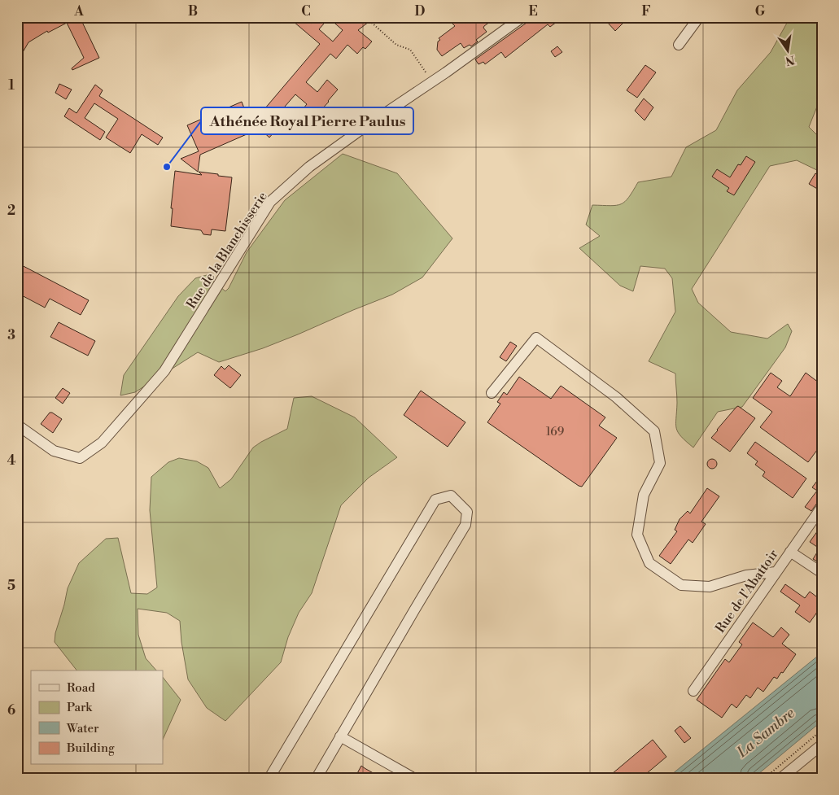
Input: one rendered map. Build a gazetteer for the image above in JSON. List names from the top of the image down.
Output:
{
  "streets": {
    "street": ["Rue de la Blanchisserie", "Rue de l'Abattoir"]
  },
  "water": ["La Sambre"],
  "places": ["Athénée Royal Pierre Paulus"],
  "house_numbers": ["169"],
  "legend": [
    "Road",
    "Park",
    "Water",
    "Building"
  ],
  "north": "bottom",
  "grid": {
    "columns": [
      "A",
      "B",
      "C",
      "D",
      "E",
      "F",
      "G"
    ],
    "rows": [
      "1",
      "2",
      "3",
      "4",
      "5",
      "6"
    ]
  }
}
